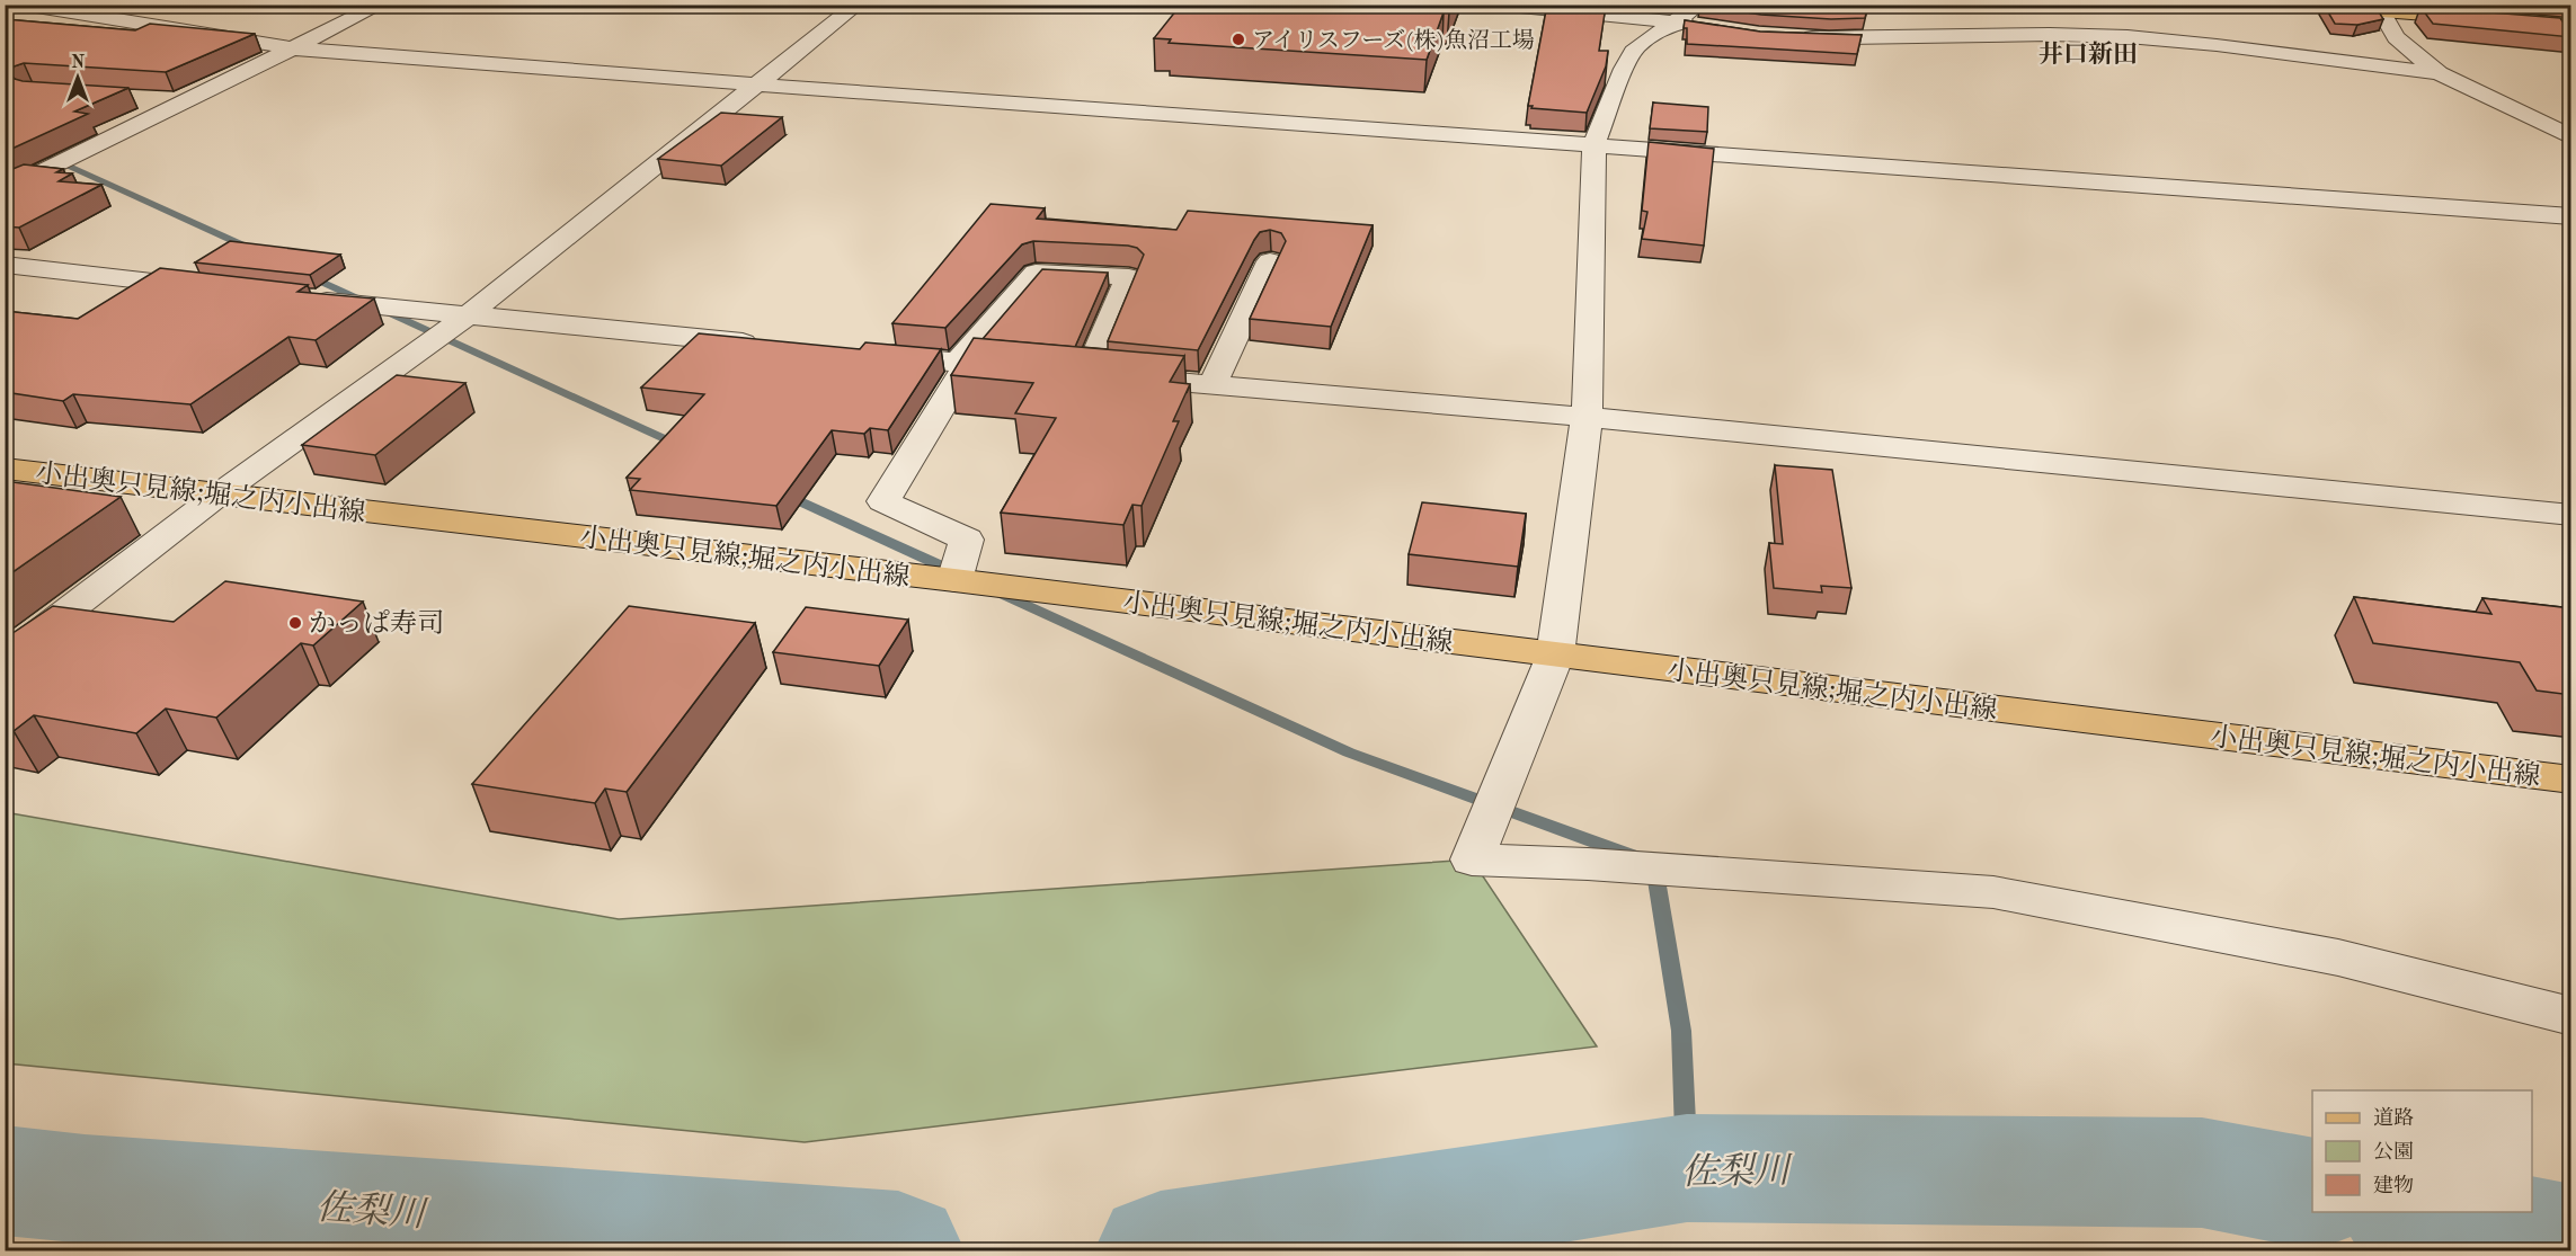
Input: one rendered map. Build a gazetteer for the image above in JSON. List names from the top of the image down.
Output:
{
  "streets": {
    "main road": ["小出奥只見線;堀之内小出線"]
  },
  "districts": ["井口新田"],
  "water": ["佐梨川"],
  "places": ["アイリスフーズ(株)魚沼工場", "かっぱ寿司"],
  "legend": ["道路", "公園", "建物"],
  "north": "top"
}
